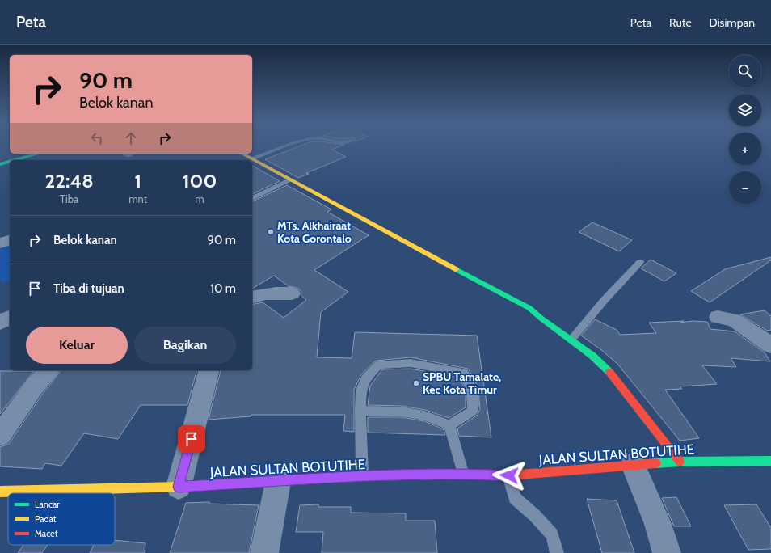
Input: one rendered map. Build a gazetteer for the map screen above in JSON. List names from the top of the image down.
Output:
{
  "streets": {
    "street": ["JALAN SULTAN BOTUTIHE"]
  },
  "places": ["MTs. Alkhairaat Kota Gorontalo", "SPBU Tamalate, Kec Kota Timur"],
  "legend": ["Lancar", "Padat", "Macet"],
  "page": {
    "header": "Peta",
    "nav": ["Peta", "Rute", "Disimpan"],
    "map_buttons": ["+", "−"],
    "turn": ["90 m", "Belok kanan"],
    "eta": [
      "22:48",
      "Tiba",
      "1",
      "mnt",
      "100",
      "m"
    ],
    "list": [
      {
        "name": "Belok kanan",
        "value": "90 m"
      },
      {
        "name": "Tiba di tujuan",
        "value": "10 m"
      }
    ],
    "buttons": ["Keluar", "Bagikan"]
  }
}
